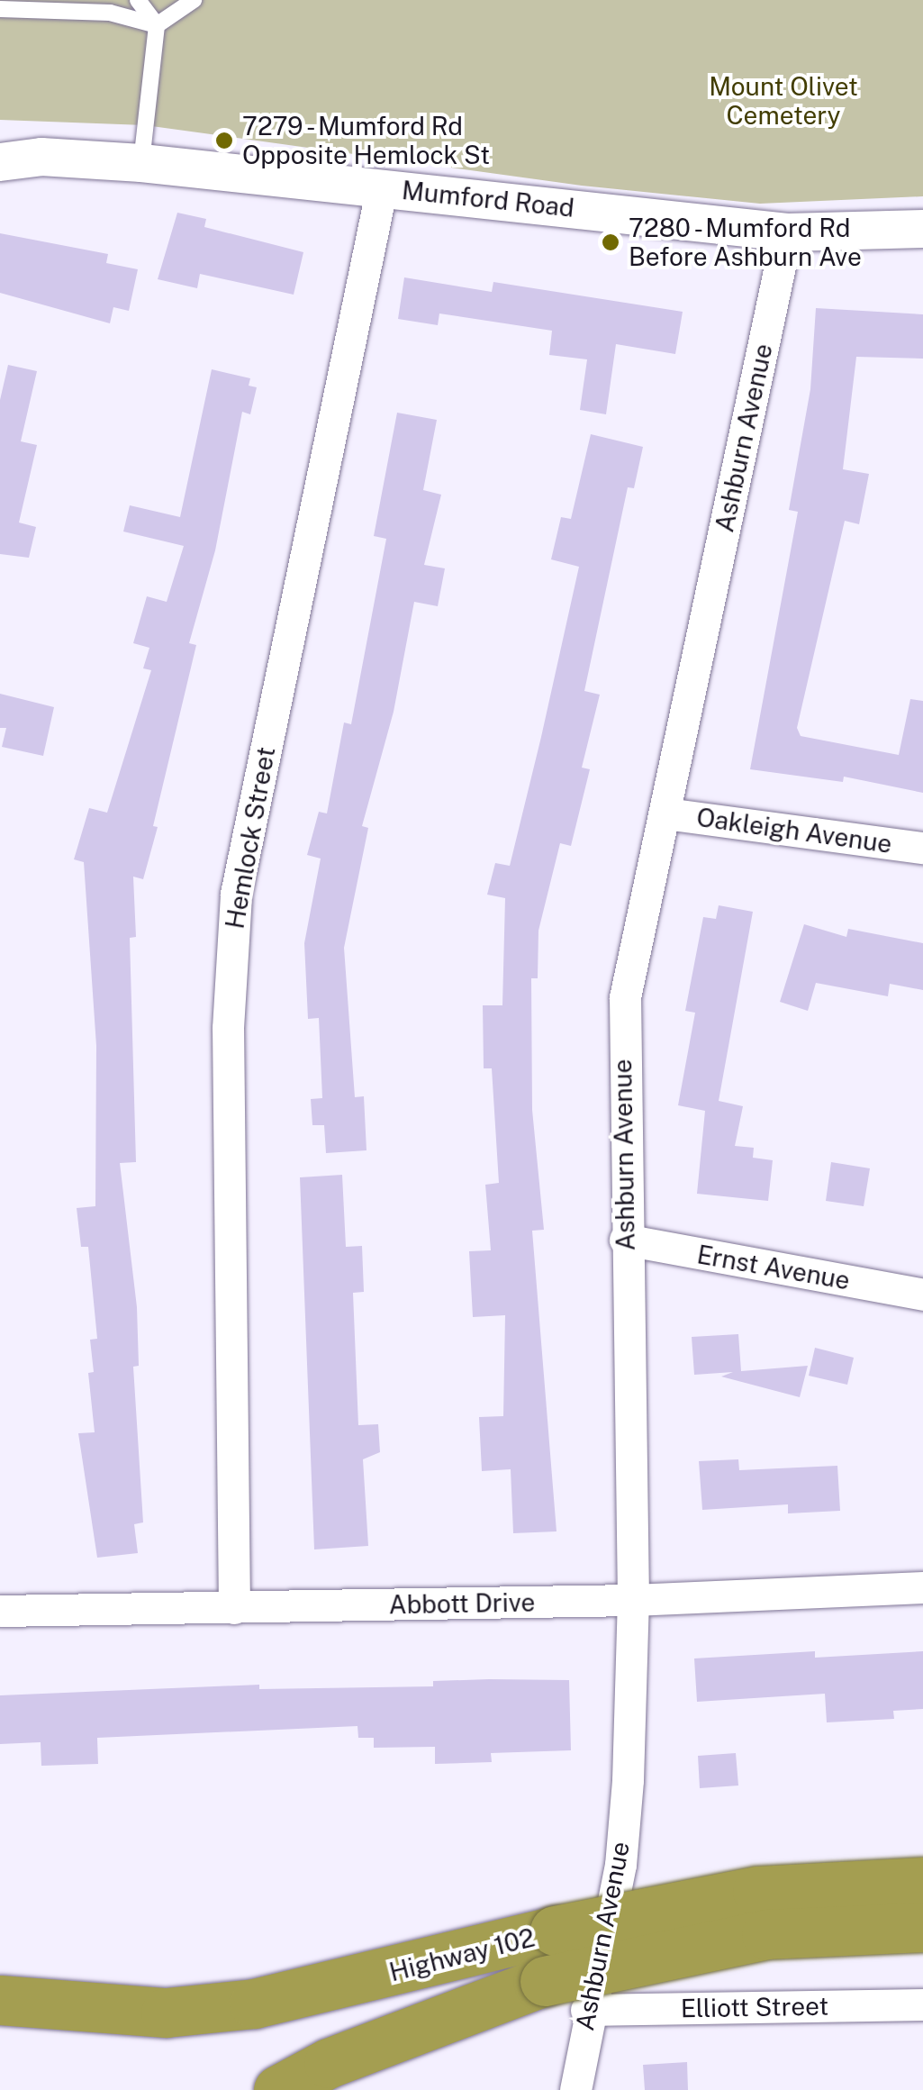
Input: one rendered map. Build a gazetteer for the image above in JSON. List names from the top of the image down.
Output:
{
  "streets": {
    "highway": ["Highway 102"],
    "street": [
      "Mumford Road",
      "Ashburn Avenue",
      "Oakleigh Avenue",
      "Hemlock Street",
      "Ernst Avenue",
      "Abbott Drive",
      "Elliott Street"
    ]
  },
  "crossings": [
    ["Mumford Road", "Ashburn Avenue"],
    ["Mumford Road", "Hemlock Street"],
    ["Ashburn Avenue", "Oakleigh Avenue"],
    ["Ashburn Avenue", "Ernst Avenue"],
    ["Ashburn Avenue", "Abbott Drive"],
    ["Ashburn Avenue", "Elliott Street"],
    ["Hemlock Street", "Abbott Drive"]
  ],
  "parks": ["Mount Olivet Cemetery"],
  "places": ["7279 - Mumford Rd Opposite Hemlock St", "7280 - Mumford Rd Before Ashburn Ave"]
}
